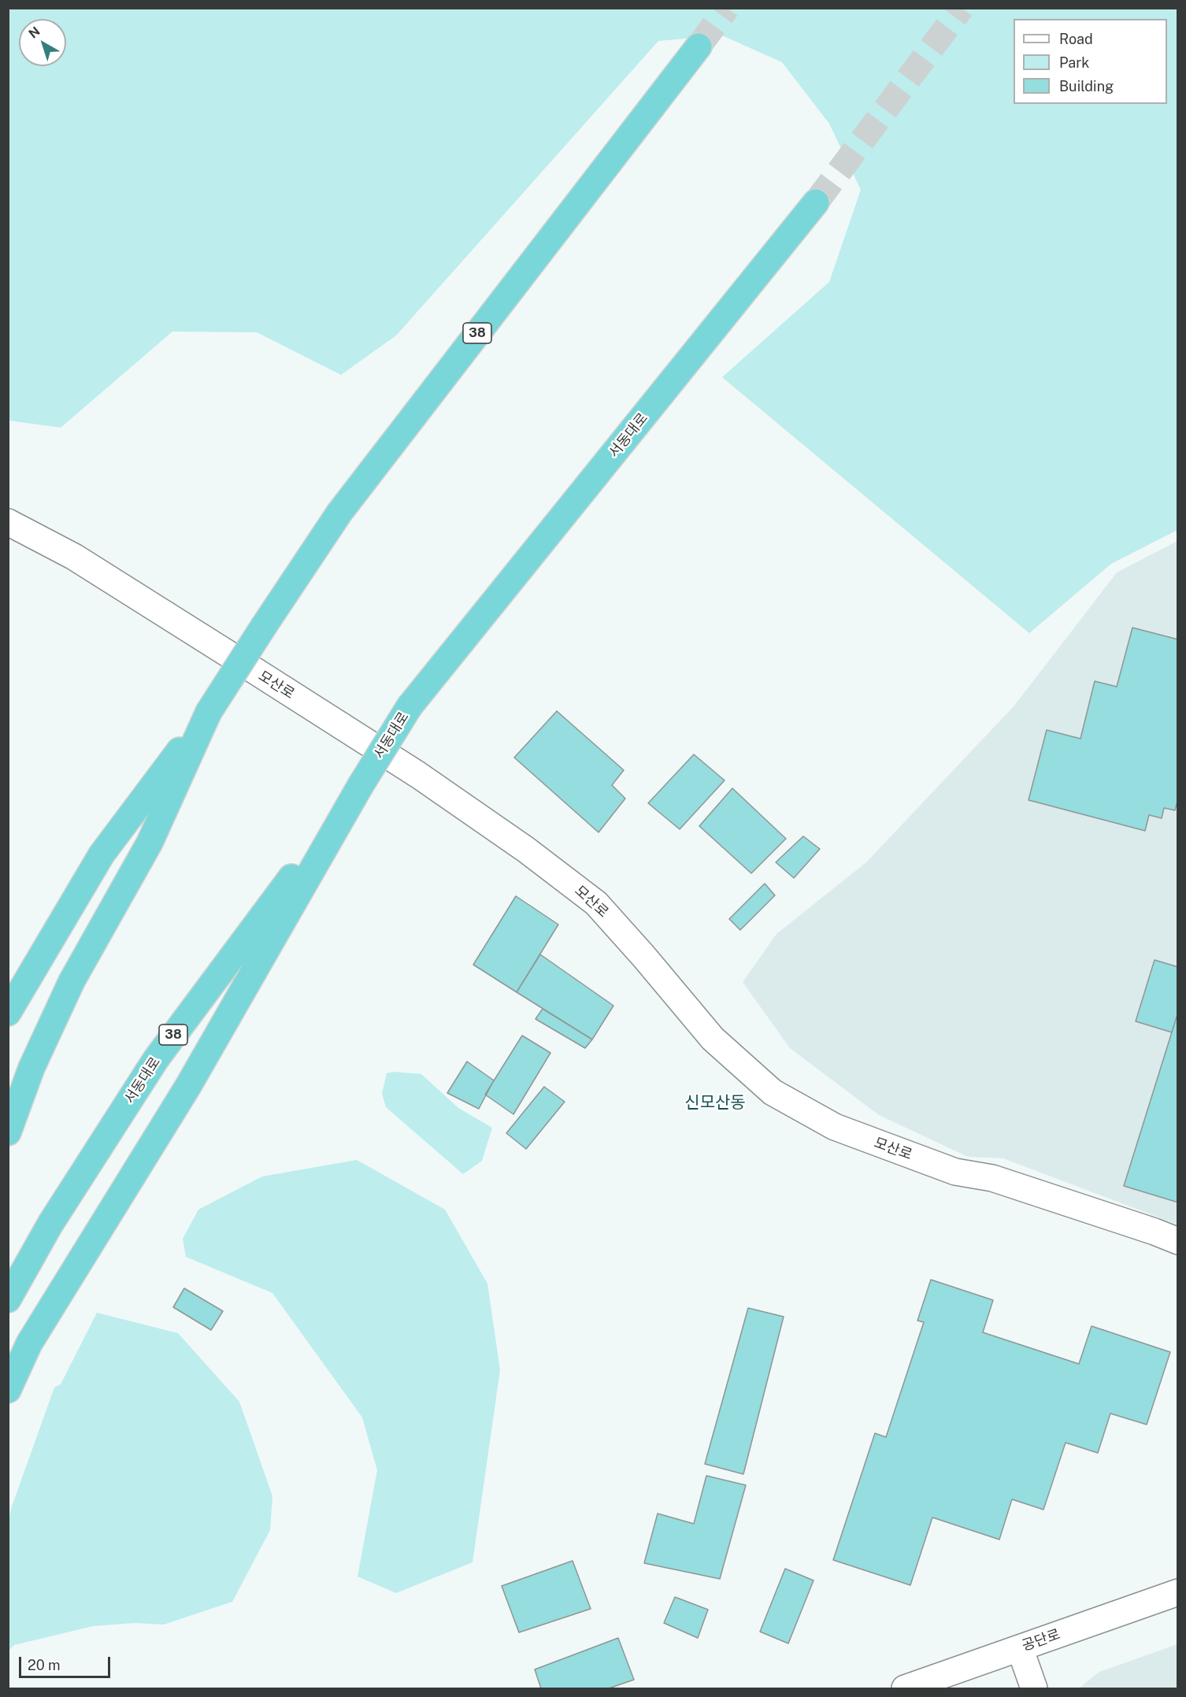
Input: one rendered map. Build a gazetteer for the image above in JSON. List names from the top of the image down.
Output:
{
  "streets": {
    "highway": ["38", "서동대로"],
    "street": ["모산로", "공단로"]
  },
  "districts": ["신모산동"],
  "legend": ["Road", "Park", "Building"],
  "scale_bar": "20 m",
  "north": "top left"
}
